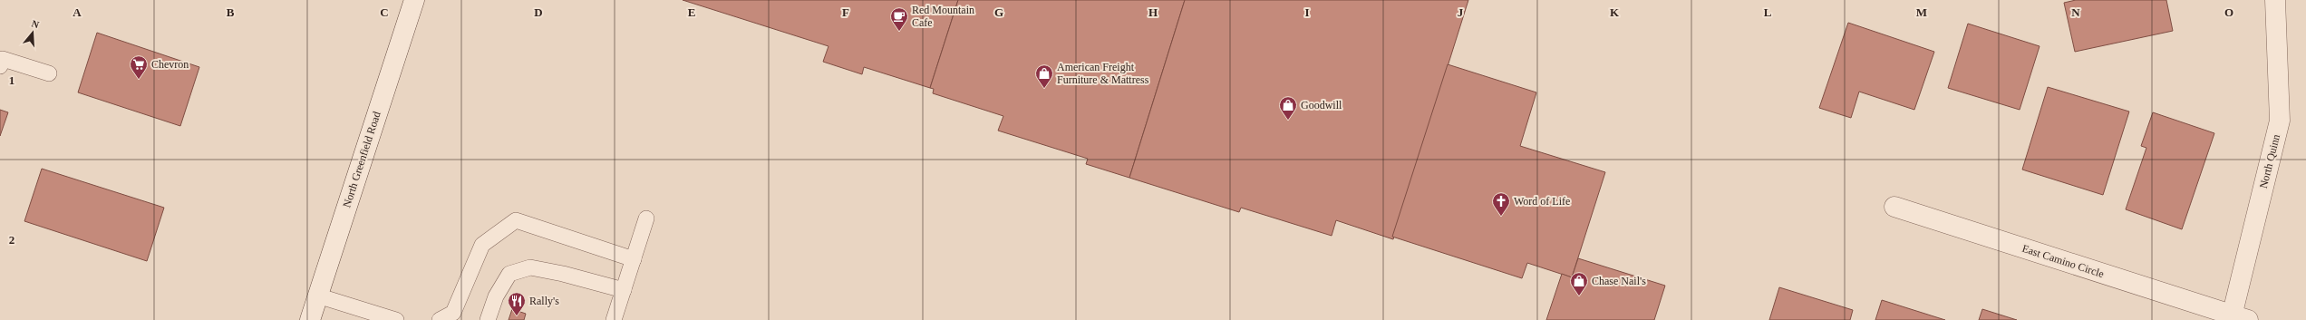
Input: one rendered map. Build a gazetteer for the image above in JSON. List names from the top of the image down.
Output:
{
  "streets": {
    "street": ["North Greenfield Road", "North Quinn", "East Camino Circle"]
  },
  "crossings": [
    ["North Quinn", "East Camino Circle"]
  ],
  "places": {
    "cafe": ["Red Mountain Cafe"],
    "supermarket": ["Chevron"],
    "shop": ["American Freight Furniture & Mattress", "Goodwill", "Chase Nail's"],
    "church": ["Word of Life"],
    "restaurant": ["Rally's"]
  },
  "north": "top",
  "grid": {
    "columns": [
      "A",
      "B",
      "C",
      "D",
      "E",
      "F",
      "G",
      "H",
      "I",
      "J",
      "K",
      "L",
      "M",
      "N",
      "O"
    ],
    "rows": ["1", "2"]
  }
}
